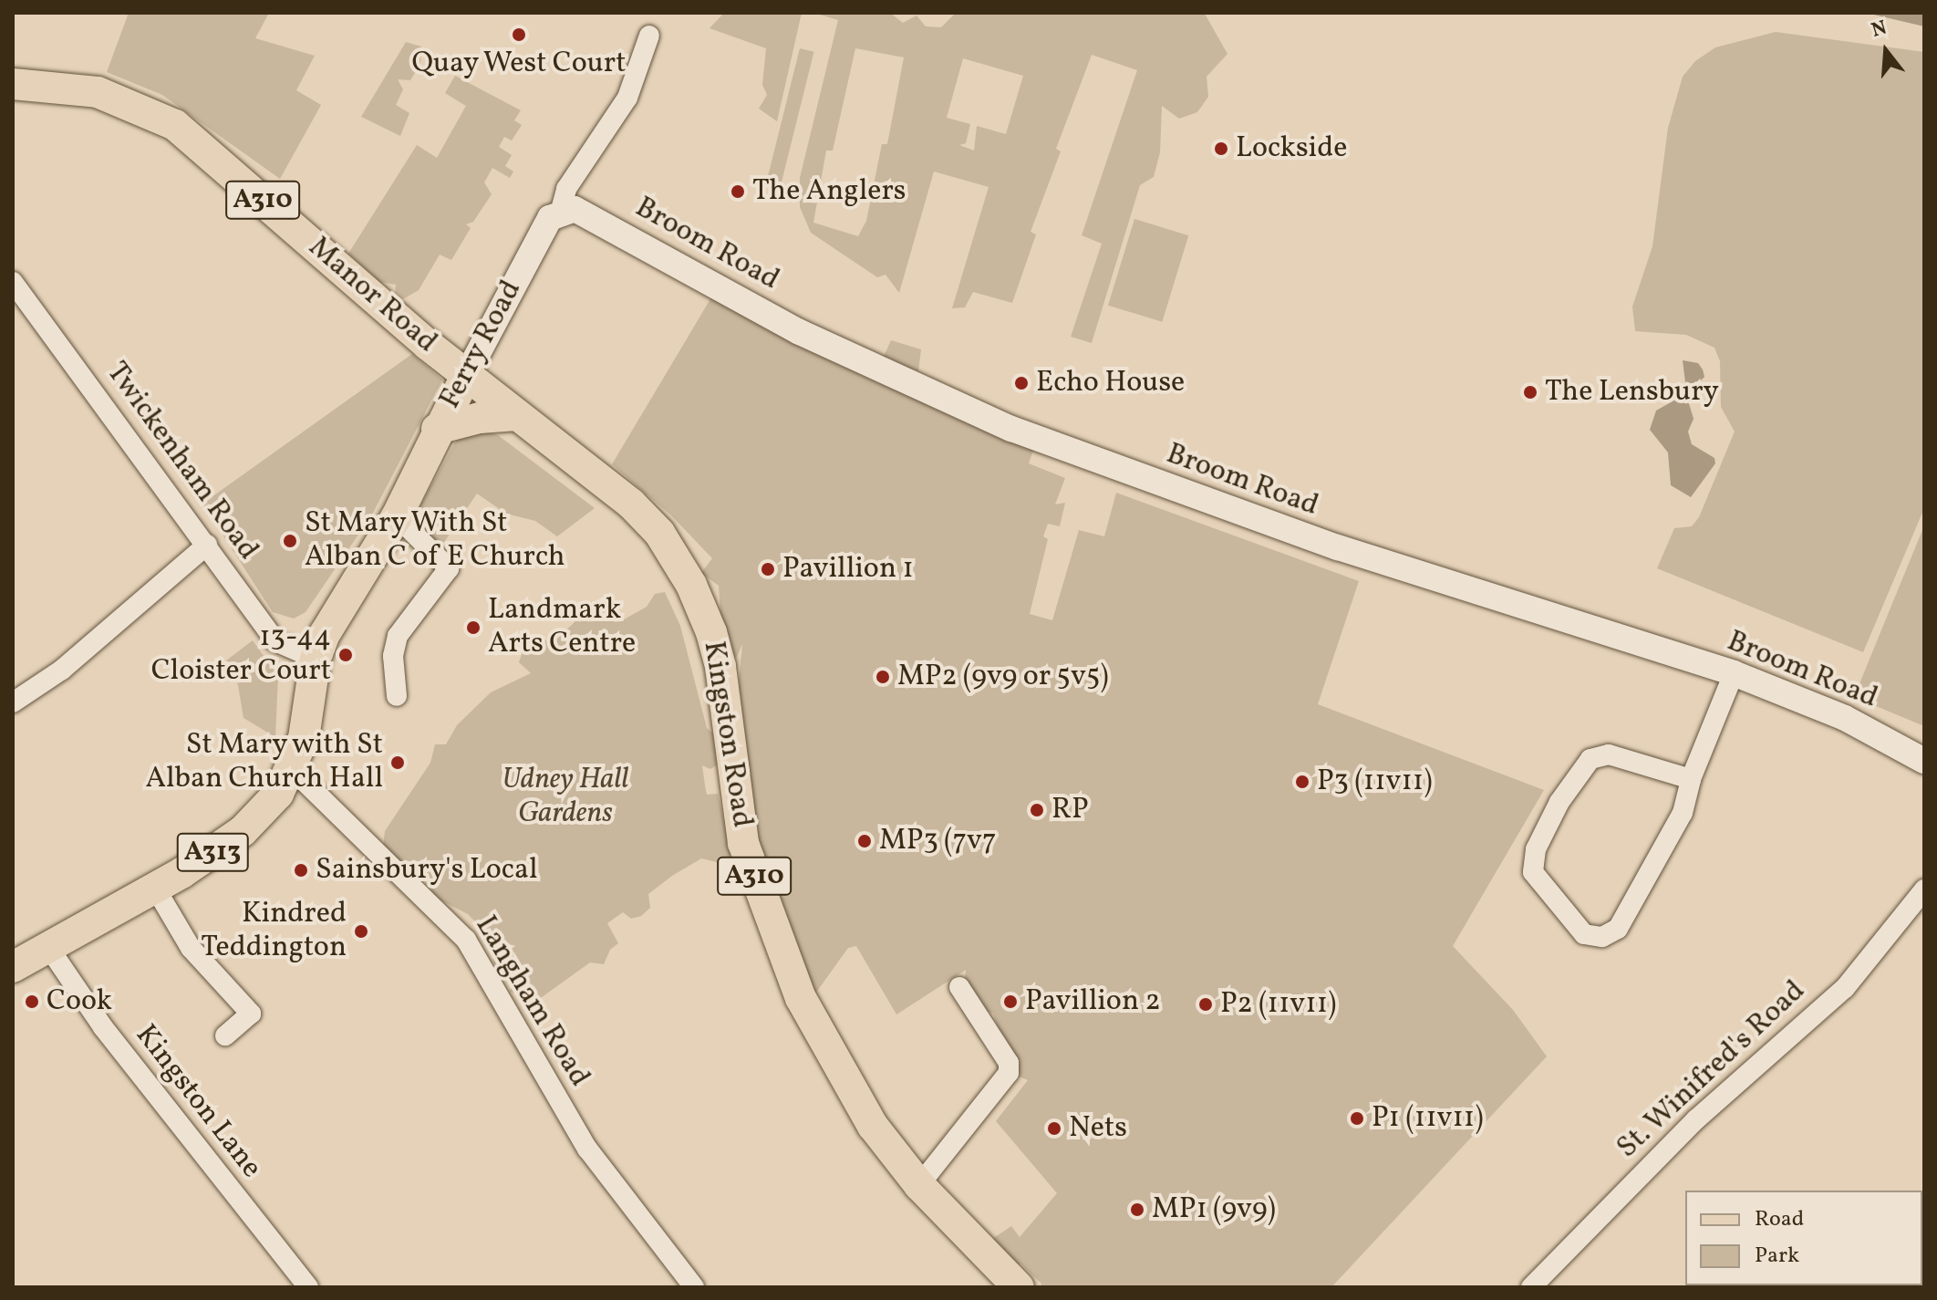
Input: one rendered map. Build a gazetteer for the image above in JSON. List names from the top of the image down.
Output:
{
  "streets": {
    "main road": [
      "A310",
      "Manor Road",
      "Ferry Road",
      "Kingston Road",
      "A313"
    ],
    "street": [
      "Broom Road",
      "Twickenham Road",
      "Langham Road",
      "St. Winifred's Road",
      "Kingston Lane"
    ]
  },
  "crossings": [
    ["Broom Road", "Ferry Road"],
    ["Manor Road", "Ferry Road"],
    ["Manor Road", "Kingston Road"],
    ["Ferry Road", "Twickenham Road"],
    ["Ferry Road", "Kingston Road"],
    ["Ferry Road", "A313"],
    ["Twickenham Road", "A313"],
    ["A313", "Langham Road"],
    ["A313", "Kingston Lane"]
  ],
  "parks": ["Udney Hall Gardens"],
  "places": [
    "Quay West Court",
    "Lockside",
    "The Anglers",
    "Echo House",
    "The Lensbury",
    "St Mary With St Alban C of E Church",
    "Pavillion 1",
    "Landmark Arts Centre",
    "13-44 Cloister Court",
    "MP2 (9v9 or 5v5)",
    "St Mary with St Alban Church Hall",
    "P3 (11v11)",
    "RP",
    "MP3 (7v7",
    "Sainsbury's Local",
    "Kindred Teddington",
    "Cook",
    "Pavillion 2",
    "P2 (11v11)",
    "P1 (11v11)",
    "Nets",
    "MP1 (9v9)"
  ],
  "legend": ["Road", "Park"],
  "north": "top"
}
